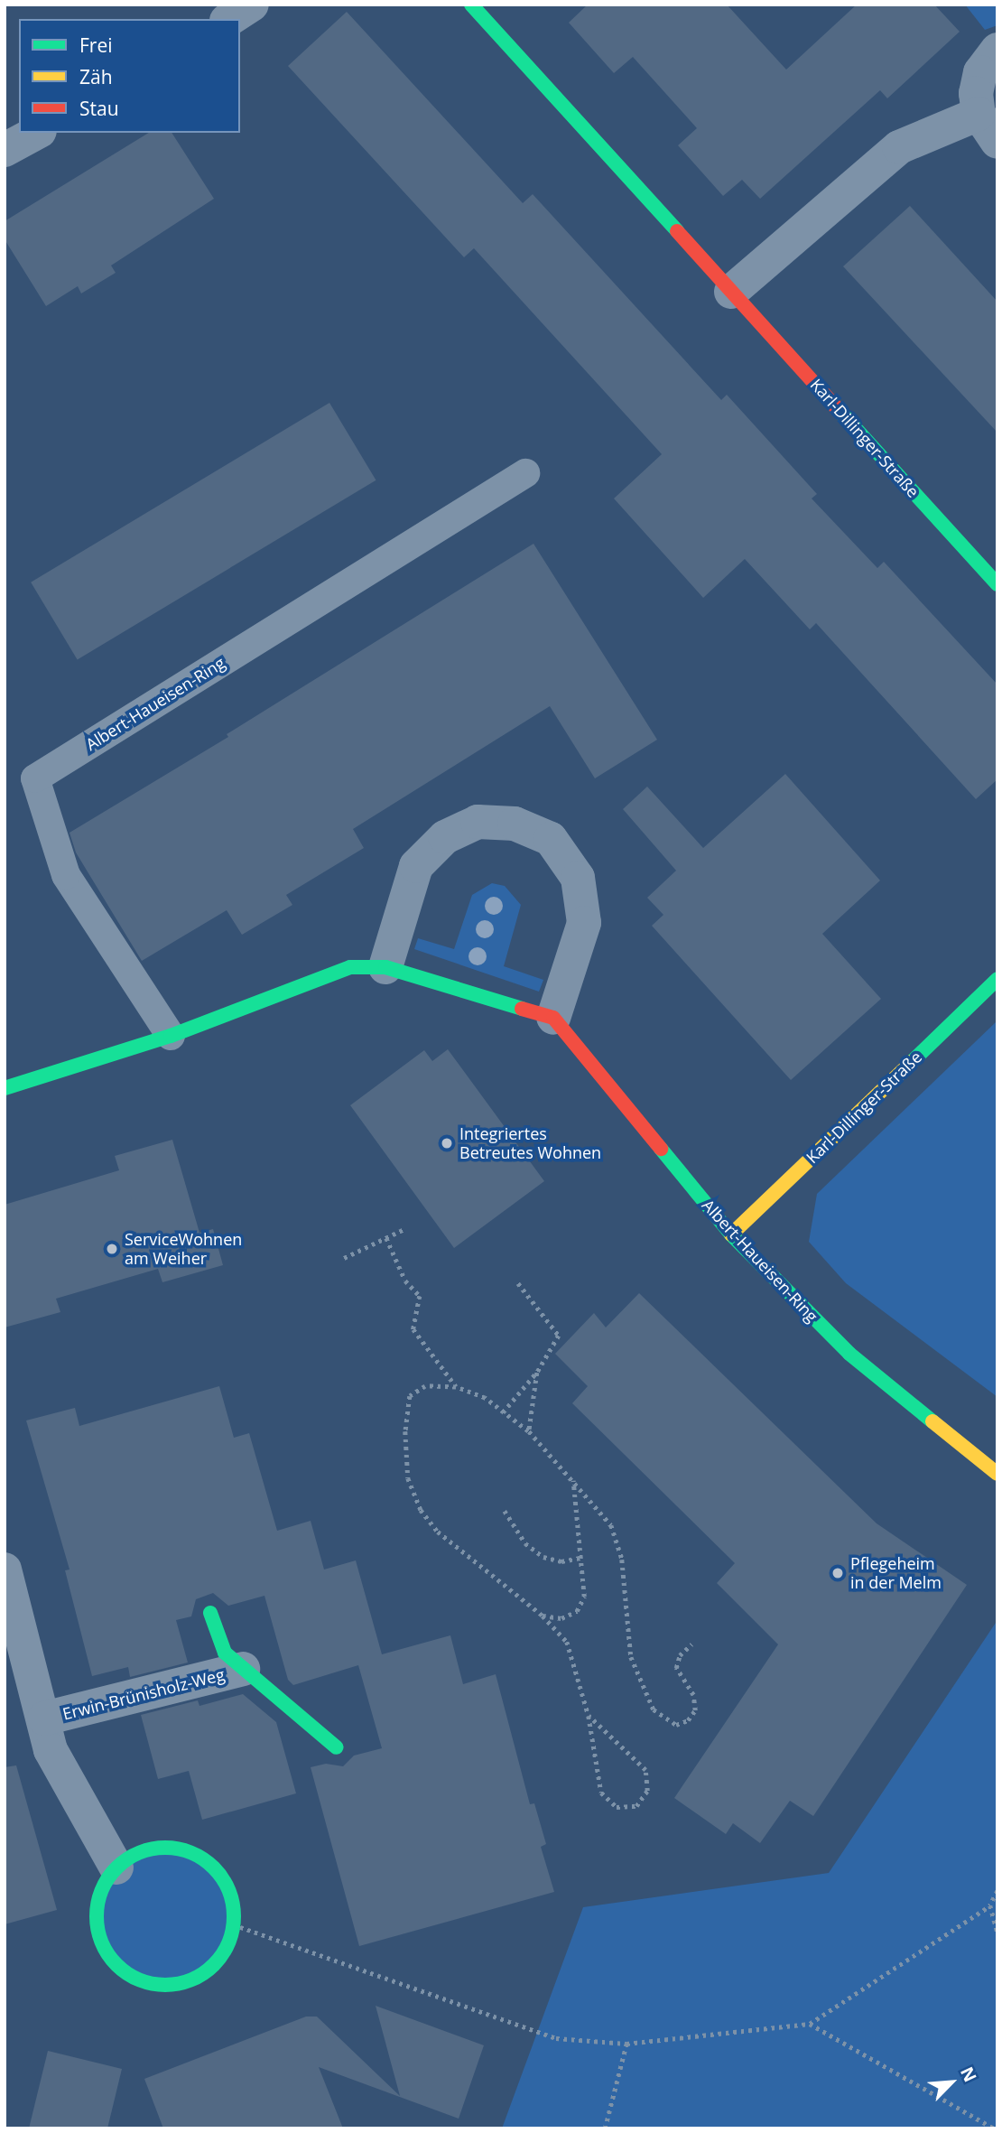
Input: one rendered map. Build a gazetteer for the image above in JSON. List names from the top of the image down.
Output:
{
  "streets": {
    "street": ["Karl-Dillinger-Straße", "Albert-Haueisen-Ring", "Erwin-Brünisholz-Weg"]
  },
  "crossings": [
    ["Karl-Dillinger-Straße", "Albert-Haueisen-Ring"]
  ],
  "places": ["Integriertes Betreutes Wohnen", "ServiceWohnen am Weiher", "Pflegeheim in der Melm"],
  "legend": ["Frei", "Zäh", "Stau"],
  "north": "top right"
}
